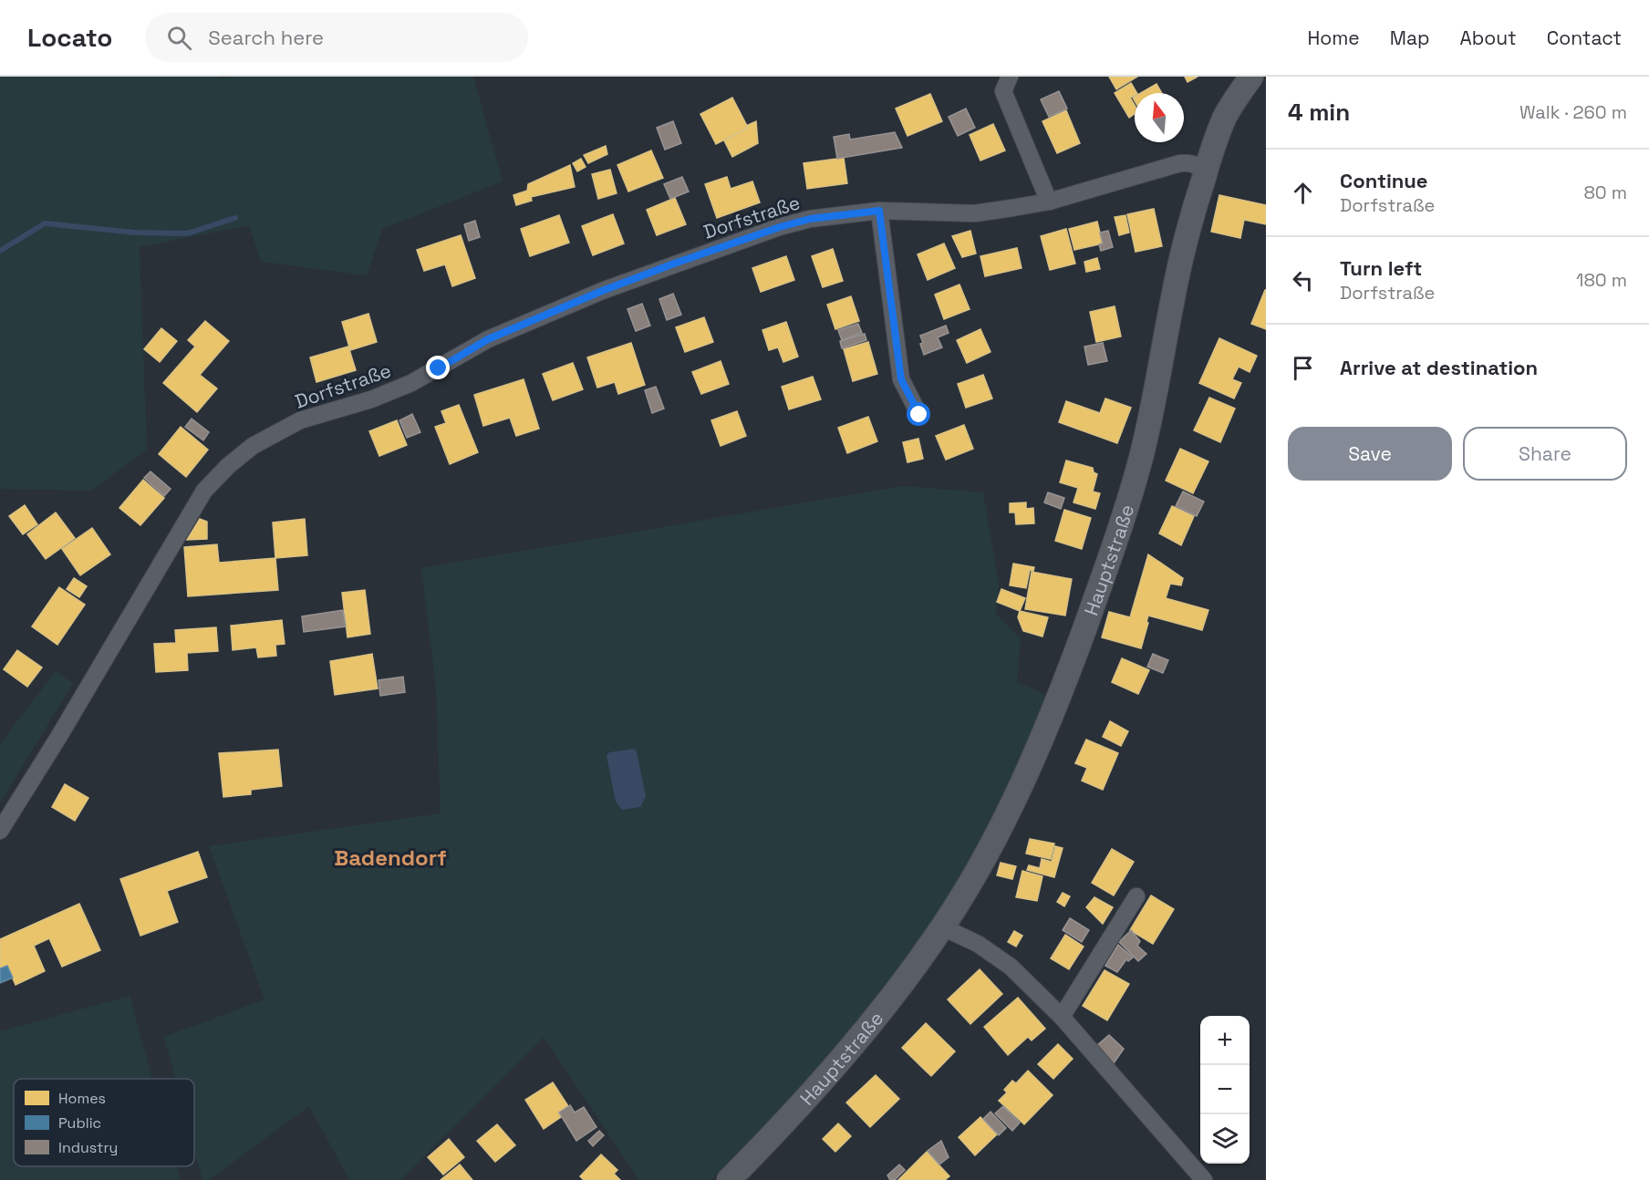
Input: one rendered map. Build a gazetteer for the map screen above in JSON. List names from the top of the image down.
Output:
{
  "streets": {
    "main road": ["Hauptstraße"],
    "street": ["Dorfstraße"]
  },
  "crossings": [
    ["Dorfstraße", "Hauptstraße"]
  ],
  "districts": ["Badendorf"],
  "legend": ["Homes", "Public", "Industry"],
  "north": "top",
  "page": {
    "header": "Locato",
    "search": "Search here",
    "nav": [
      "Home",
      "Map",
      "About",
      "Contact"
    ],
    "heading": ["4 min", "Walk · 260 m"],
    "list": [
      ["Continue", "Dorfstraße", "80 m"],
      ["Turn left", "Dorfstraße", "180 m"],
      "Arrive at destination"
    ],
    "buttons": ["Save", "Share"],
    "map_buttons": ["+", "−"]
  }
}
